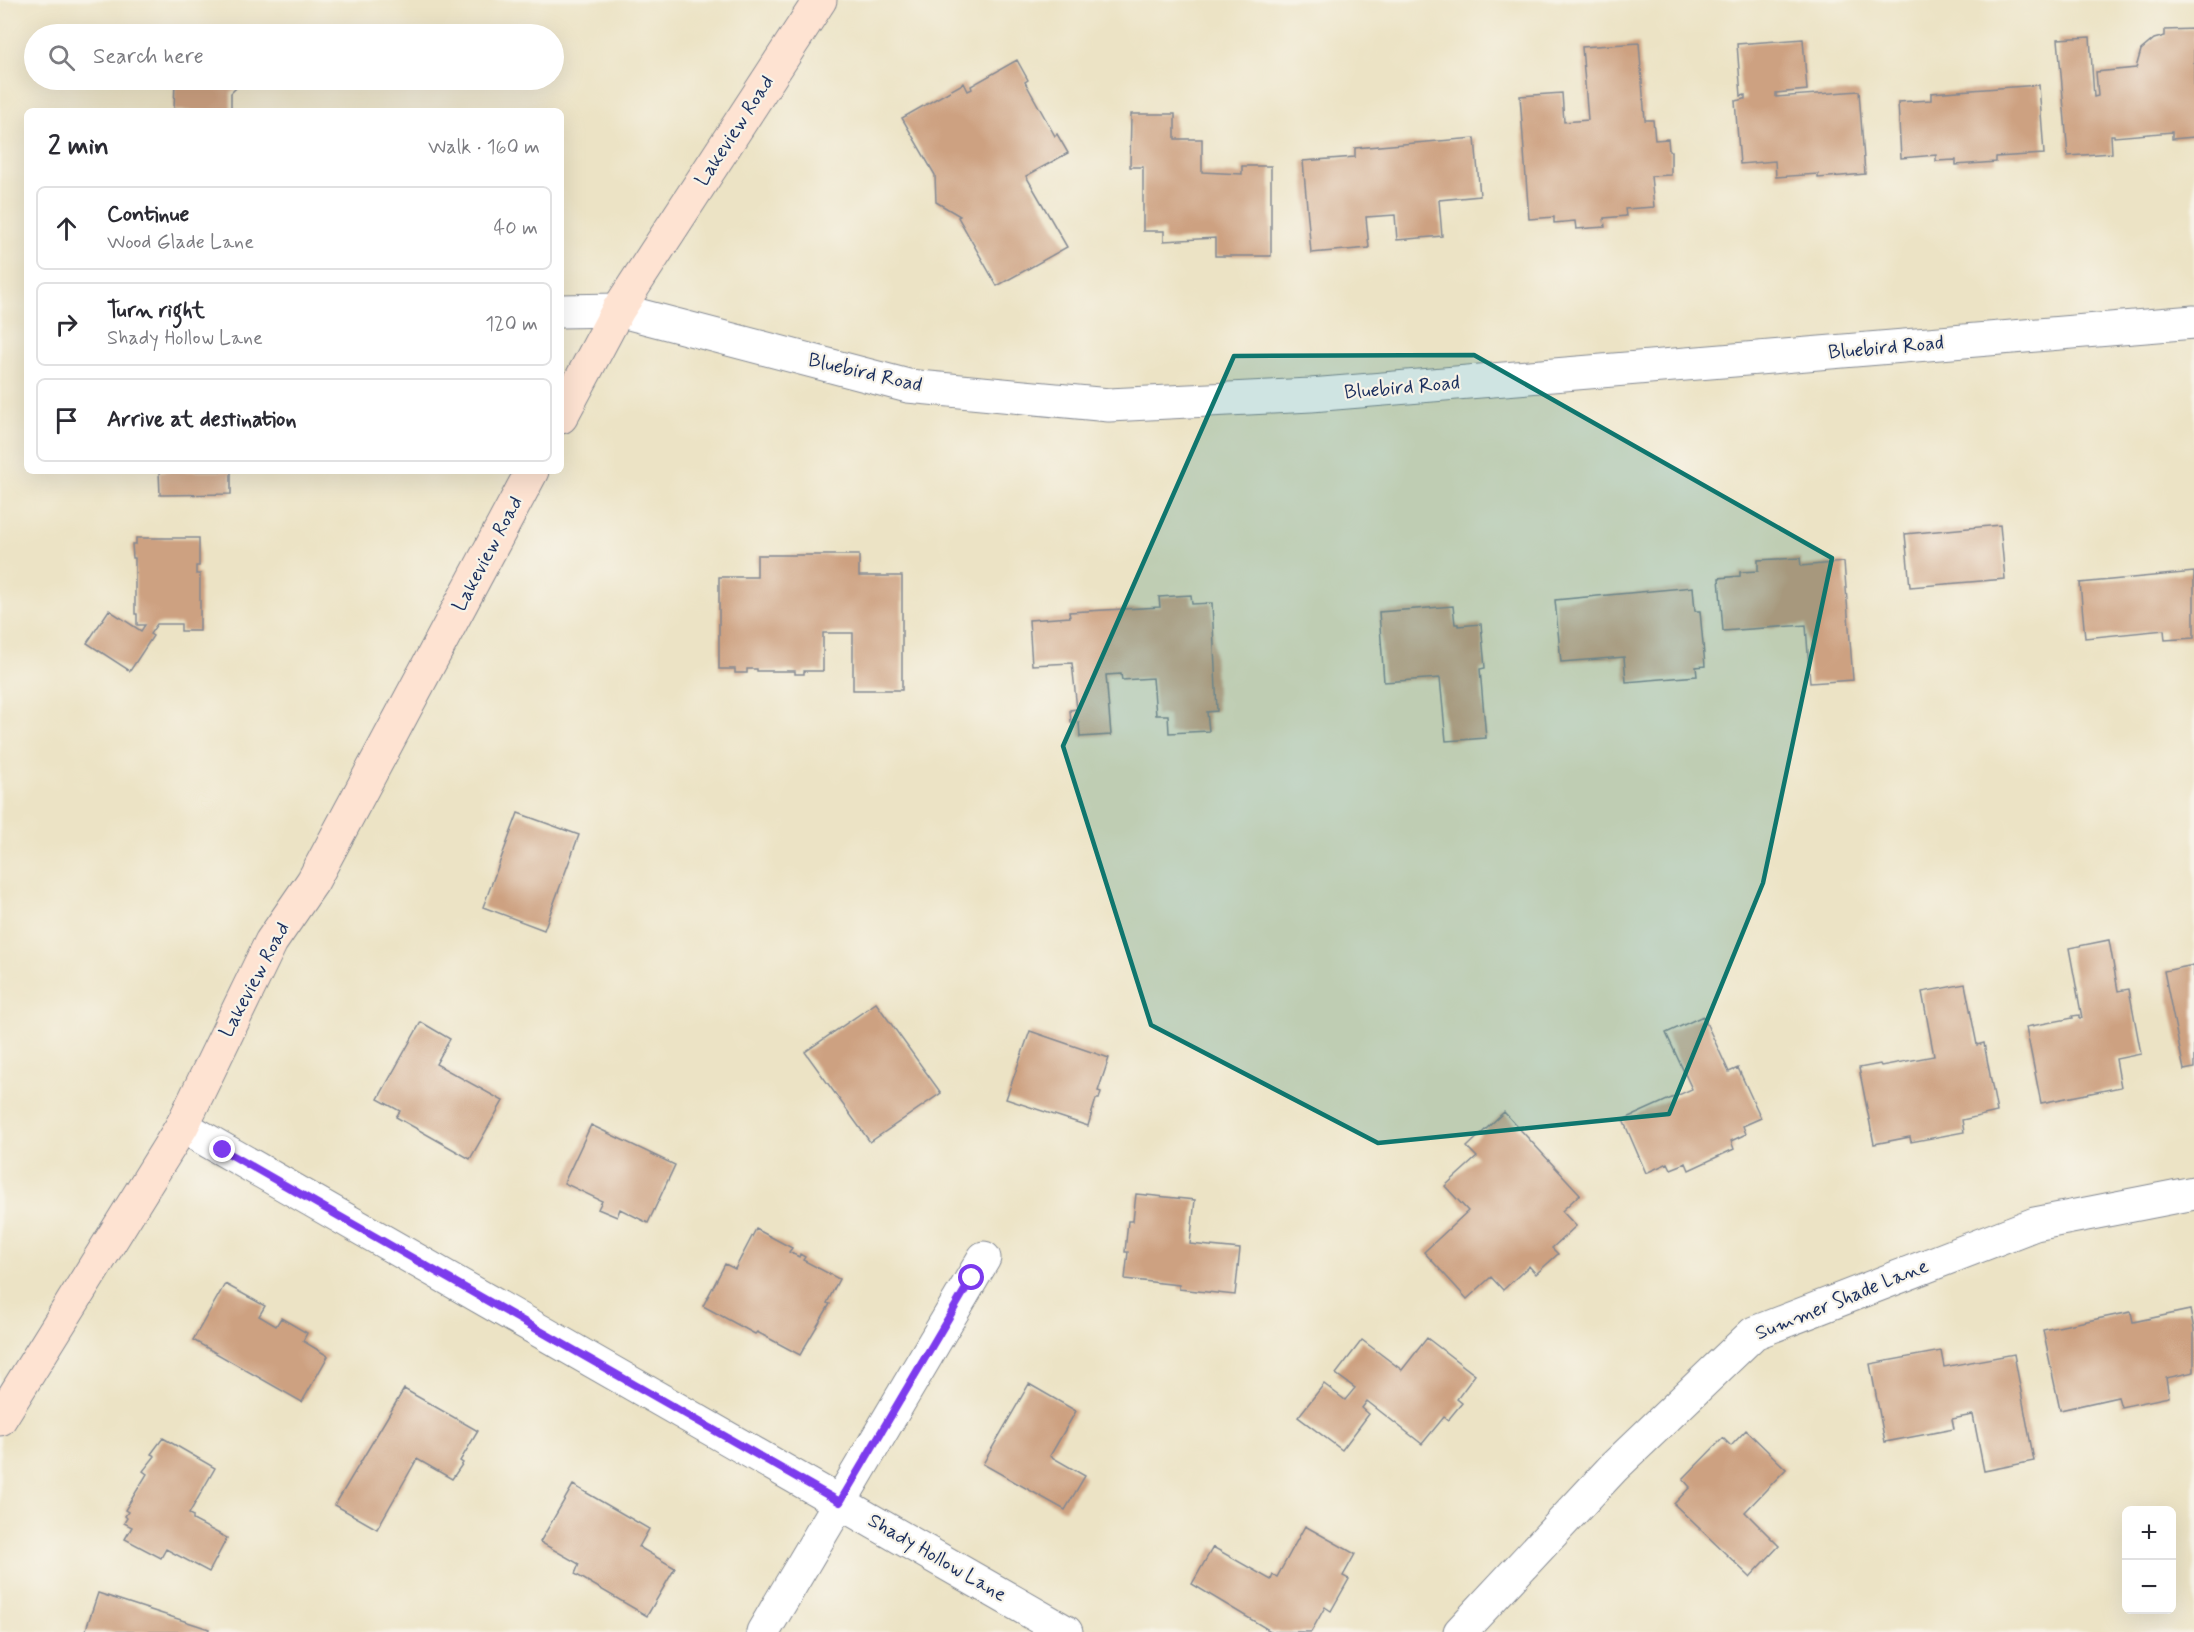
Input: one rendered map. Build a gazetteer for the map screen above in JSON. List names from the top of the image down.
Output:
{
  "streets": {
    "street": [
      "Lakeview Road",
      "Bluebird Road",
      "Summer Shade Lane",
      "Shady Hollow Lane"
    ]
  },
  "crossings": [
    ["Lakeview Road", "Bluebird Road"],
    ["Lakeview Road", "Shady Hollow Lane"]
  ],
  "page": {
    "search": "Search here",
    "heading": ["2 min", "Walk · 160 m"],
    "list": [
      ["Continue", "Wood Glade Lane", "40 m"],
      ["Turn right", "Shady Hollow Lane", "120 m"],
      "Arrive at destination"
    ],
    "map_buttons": ["+", "−"]
  }
}
